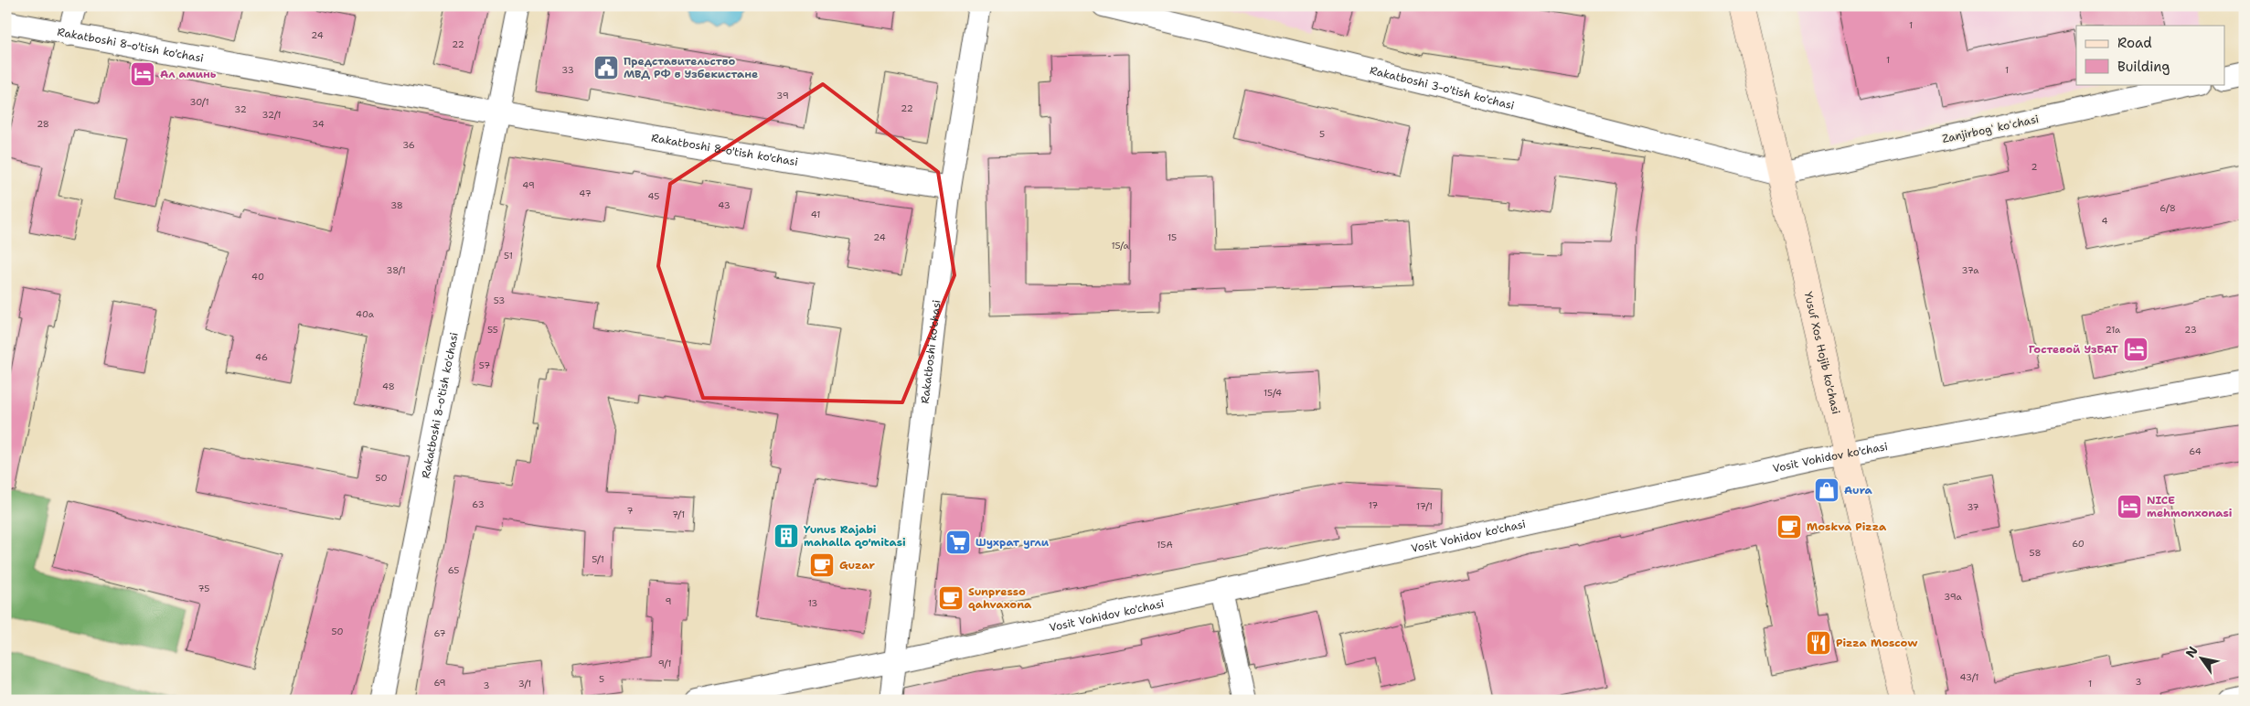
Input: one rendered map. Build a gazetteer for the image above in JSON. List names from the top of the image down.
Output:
{
  "streets": {
    "main road": ["Yusuf Xos Hojib ko'chasi"],
    "street": [
      "Rakatboshi 8-o'tish ko'chasi",
      "Rakatboshi 3-o'tish ko'chasi",
      "Zanjirbogʻ koʻchasi",
      "Rakatboshi ko'chasi",
      "Vosit Vohidov ko'chasi"
    ]
  },
  "crossings": [
    ["Rakatboshi 8-o'tish ko'chasi", "Rakatboshi ko'chasi"],
    ["Rakatboshi 3-o'tish ko'chasi", "Zanjirbogʻ koʻchasi"],
    ["Rakatboshi 3-o'tish ko'chasi", "Yusuf Xos Hojib ko'chasi"],
    ["Zanjirbogʻ koʻchasi", "Yusuf Xos Hojib ko'chasi"],
    ["Rakatboshi ko'chasi", "Vosit Vohidov ko'chasi"],
    ["Yusuf Xos Hojib ko'chasi", "Vosit Vohidov ko'chasi"]
  ],
  "places": {
    "public building": ["Представительство МВД РФ в Узбекистане"],
    "hotel": ["Ал аминь", "Гостевой УзБАТ", "NICE mehmonxonasi"],
    "shop": ["Aura"],
    "cafe": ["Moskva Pizza", "Guzar", "Sunpresso qahvaxona"],
    "building": ["Yunus Rajabi mahalla qo'mitasi"],
    "supermarket": ["Шухрат угли"],
    "restaurant": ["Pizza Moscow"]
  },
  "house_numbers": [
    "1",
    "24",
    "22",
    "1",
    "33",
    "1",
    "39",
    "30/1",
    "22",
    "32",
    "32/1",
    "28",
    "34",
    "5",
    "36",
    "2",
    "49",
    "47",
    "45",
    "38",
    "43",
    "6/8",
    "41",
    "4",
    "24",
    "15",
    "15/a",
    "51",
    "38/1",
    "37a",
    "40",
    "53",
    "40a",
    "55",
    "21a",
    "23",
    "46",
    "57",
    "48",
    "15/4",
    "64",
    "50",
    "63",
    "17",
    "17/1",
    "37",
    "7",
    "7/1",
    "60",
    "15А",
    "58",
    "5/1",
    "65",
    "75",
    "39a",
    "9",
    "13",
    "50",
    "67",
    "9/1",
    "43/1",
    "5",
    "3",
    "69",
    "3/1",
    "1",
    "3"
  ],
  "legend": ["Road", "Building"],
  "north": "top left"
}
